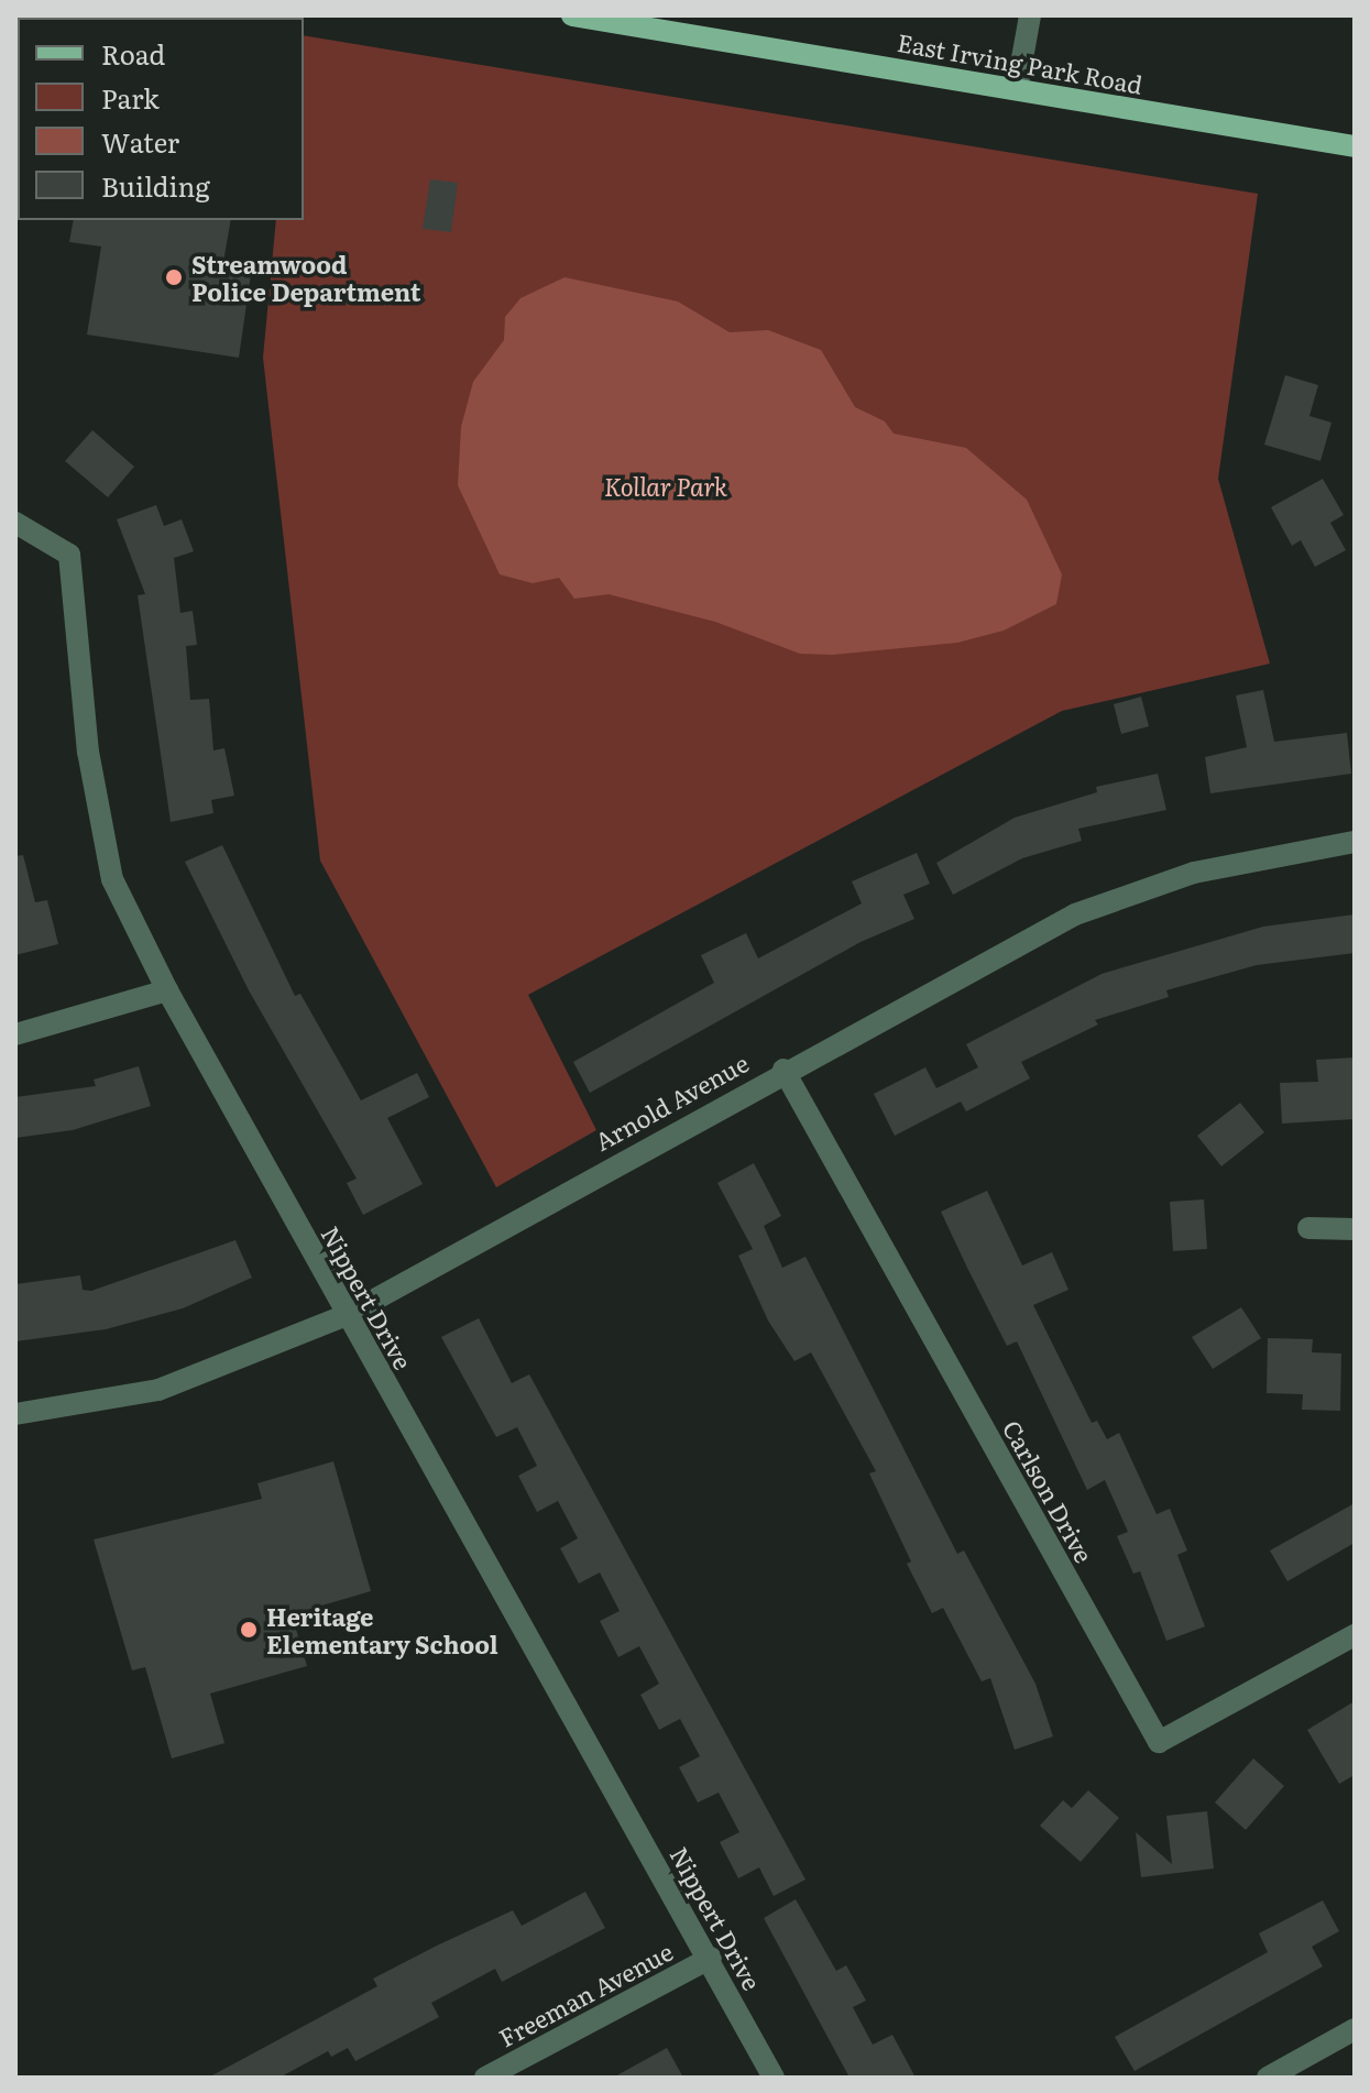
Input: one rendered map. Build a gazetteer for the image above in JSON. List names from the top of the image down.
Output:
{
  "streets": {
    "main road": ["East Irving Park Road"],
    "street": [
      "Arnold Avenue",
      "Nippert Drive",
      "Carlson Drive",
      "Freeman Avenue"
    ]
  },
  "crossings": [
    ["Arnold Avenue", "Nippert Drive"],
    ["Arnold Avenue", "Carlson Drive"],
    ["Nippert Drive", "Freeman Avenue"]
  ],
  "parks": ["Kollar Park"],
  "places": ["Streamwood Police Department", "Heritage Elementary School"],
  "legend": [
    "Road",
    "Park",
    "Water",
    "Building"
  ]
}
